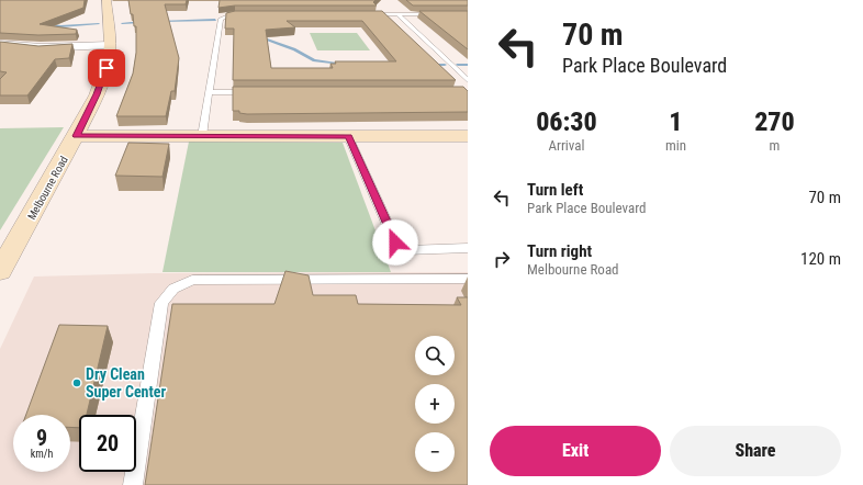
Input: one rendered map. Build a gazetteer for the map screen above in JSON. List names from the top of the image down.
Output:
{
  "streets": {
    "street": ["Melbourne Road"]
  },
  "places": ["Dry Clean Super Center"],
  "page": {
    "turn": ["70 m", "Park Place Boulevard"],
    "eta": [
      "06:30",
      "Arrival",
      "1",
      "min",
      "270",
      "m"
    ],
    "list": [
      {
        "name": "Turn left",
        "note": "Park Place Boulevard",
        "value": "70 m"
      },
      {
        "name": "Turn right",
        "note": "Melbourne Road",
        "value": "120 m"
      }
    ],
    "map_buttons": ["+", "−"],
    "speed": "9 km/h",
    "limit": "20",
    "buttons": ["Exit", "Share"]
  }
}
